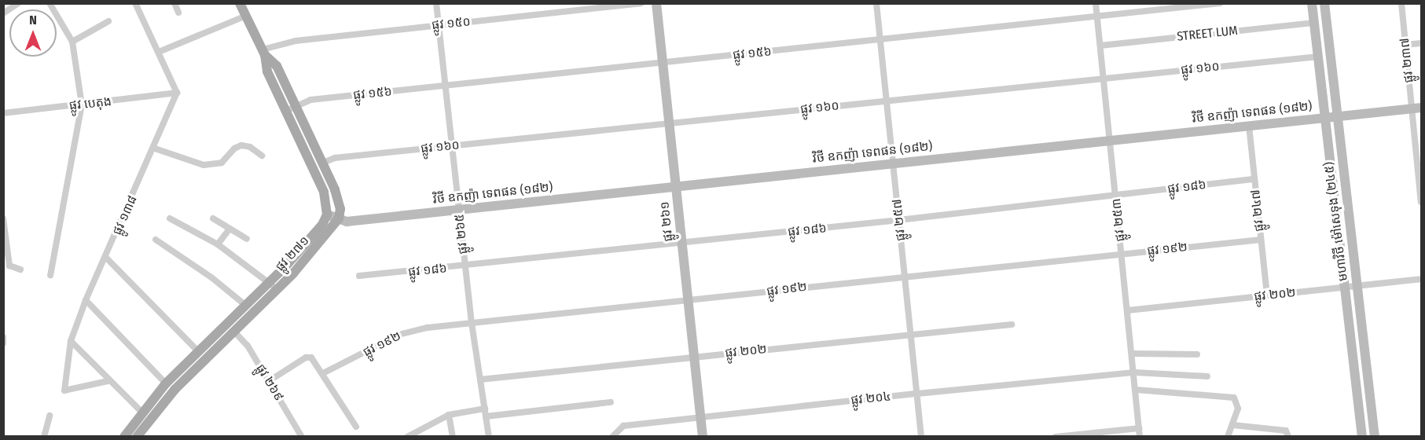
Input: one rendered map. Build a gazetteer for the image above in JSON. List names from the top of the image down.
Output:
{
  "streets": {
    "main road": ["ផ្លូវ ២៧១"],
    "street": [
      "ផ្លូវ ១៥០",
      "STREET LUM",
      "ផ្លូវ ១៥៦",
      "ផ្លូវ ២៣៧",
      "ផ្លូវ ១៦០",
      "ផ្លូវ បេតុង",
      "វិថី ឧកញ៉ា ទេពផន (១៨២)",
      "ផ្លូវ ១៨៦",
      "ផ្លូវ ២៤៧",
      "ផ្លូវ ១៣៨",
      "ផ្លូវ ២៥៧",
      "ផ្លូវ ២៥៣",
      "ផ្លូវ ២៦១",
      "មហាវិថី ម៉ៅសេទុង (២៤៥)",
      "ផ្លូវ ២៦៥",
      "ផ្លូវ ១៩២",
      "ផ្លូវ ២០២",
      "ផ្លូវ ២៦៩",
      "ផ្លូវ ២០៤"
    ]
  },
  "crossings": [
    ["ផ្លូវ ១៥០", "ផ្លូវ ២៦៥"],
    ["STREET LUM", "ផ្លូវ ២៥៣"],
    ["STREET LUM", "មហាវិថី ម៉ៅសេទុង (២៤៥)"],
    ["ផ្លូវ ១៥៦", "ផ្លូវ ២៥៧"],
    ["ផ្លូវ ១៥៦", "ផ្លូវ ២៥៣"],
    ["ផ្លូវ ១៥៦", "ផ្លូវ ២៦១"],
    ["ផ្លូវ ១៥៦", "ផ្លូវ ២៦៥"],
    ["ផ្លូវ ២៣៧", "វិថី ឧកញ៉ា ទេពផន (១៨២)"],
    ["ផ្លូវ ១៦០", "ផ្លូវ ២៥៧"],
    ["ផ្លូវ ១៦០", "ផ្លូវ ២៥៣"],
    ["ផ្លូវ ១៦០", "ផ្លូវ ២៦១"],
    ["ផ្លូវ ១៦០", "មហាវិថី ម៉ៅសេទុង (២៤៥)"],
    ["ផ្លូវ ១៦០", "ផ្លូវ ២៦៥"],
    ["ផ្លូវ បេតុង", "ផ្លូវ ១៣៨"],
    ["វិថី ឧកញ៉ា ទេពផន (១៨២)", "ផ្លូវ ២៤៧"],
    ["វិថី ឧកញ៉ា ទេពផន (១៨២)", "ផ្លូវ ២៥៧"],
    ["វិថី ឧកញ៉ា ទេពផន (១៨២)", "ផ្លូវ ២៥៣"],
    ["វិថី ឧកញ៉ា ទេពផន (១៨២)", "ផ្លូវ ២៦១"],
    ["វិថី ឧកញ៉ា ទេពផន (១៨២)", "មហាវិថី ម៉ៅសេទុង (២៤៥)"],
    ["វិថី ឧកញ៉ា ទេពផន (១៨២)", "ផ្លូវ ២៦៥"],
    ["វិថី ឧកញ៉ា ទេពផន (១៨២)", "ផ្លូវ ២៧១"],
    ["ផ្លូវ ១៨៦", "ផ្លូវ ២៤៧"],
    ["ផ្លូវ ១៨៦", "ផ្លូវ ២៥៧"],
    ["ផ្លូវ ១៨៦", "ផ្លូវ ២៥៣"],
    ["ផ្លូវ ១៨៦", "ផ្លូវ ២៦១"],
    ["ផ្លូវ ១៨៦", "ផ្លូវ ២៦៥"],
    ["ផ្លូវ ២៤៧", "ផ្លូវ ១៩២"],
    ["ផ្លូវ ២៤៧", "ផ្លូវ ២០២"],
    ["ផ្លូវ ២៥៧", "ផ្លូវ ១៩២"],
    ["ផ្លូវ ២៥៧", "ផ្លូវ ២០២"],
    ["ផ្លូវ ២៥៧", "ផ្លូវ ២០៤"],
    ["ផ្លូវ ២៥៣", "ផ្លូវ ១៩២"],
    ["ផ្លូវ ២៥៣", "ផ្លូវ ២០២"],
    ["ផ្លូវ ២៥៣", "ផ្លូវ ២០៤"],
    ["ផ្លូវ ២៦១", "ផ្លូវ ១៩២"],
    ["ផ្លូវ ២៦១", "ផ្លូវ ២០២"],
    ["ផ្លូវ ២៦១", "ផ្លូវ ២០៤"],
    ["មហាវិថី ម៉ៅសេទុង (២៤៥)", "ផ្លូវ ២០២"],
    ["ផ្លូវ ២៦៥", "ផ្លូវ ១៩២"],
    ["ផ្លូវ ២៦៥", "ផ្លូវ ២០២"],
    ["ផ្លូវ ២៧១", "ផ្លូវ ២៦៩"]
  ],
  "north": "top"
}
